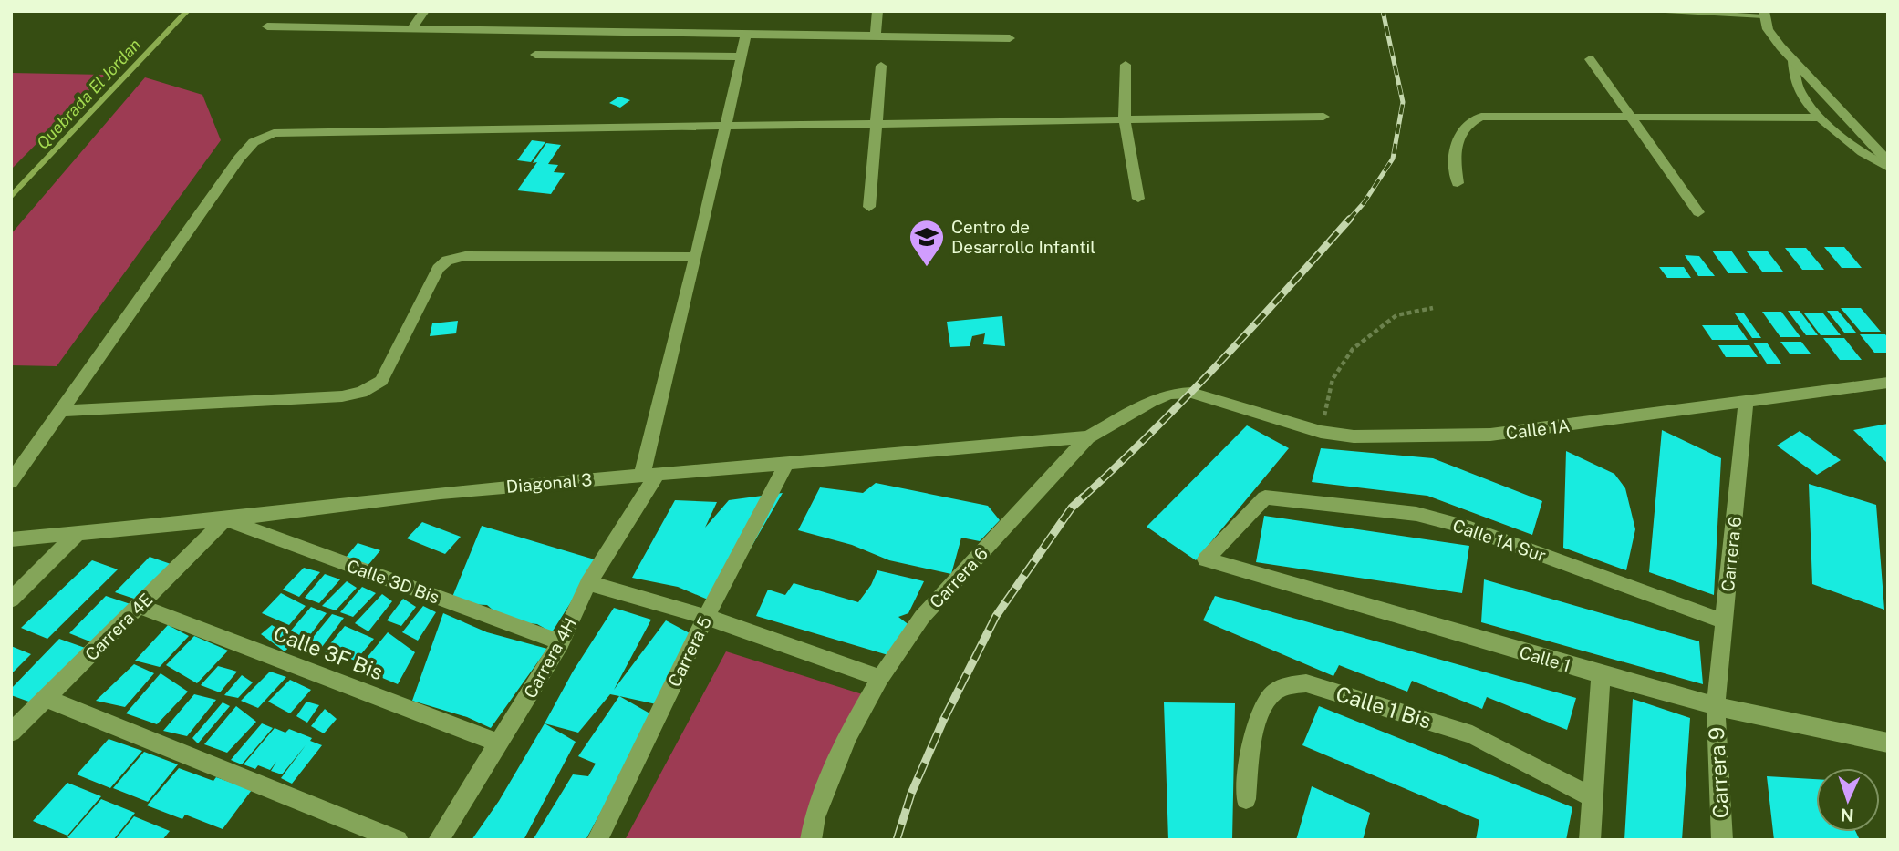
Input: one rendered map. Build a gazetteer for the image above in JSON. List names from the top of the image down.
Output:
{
  "streets": {
    "street": [
      "Calle 1A",
      "Diagonal 3",
      "Calle 1A Sur",
      "Carrera 6",
      "Calle 3D Bis",
      "Carrera 4E",
      "Carrera 5",
      "Calle 3F Bis",
      "Carrera 4H",
      "Calle 1",
      "Calle 1 Bis",
      "Carrera 9"
    ]
  },
  "crossings": [
    ["Calle 1A", "Carrera 6"],
    ["Diagonal 3", "Carrera 6"],
    ["Diagonal 3", "Calle 3D Bis"],
    ["Diagonal 3", "Carrera 4E"],
    ["Diagonal 3", "Carrera 5"],
    ["Diagonal 3", "Carrera 4H"],
    ["Calle 1A Sur", "Carrera 6"],
    ["Calle 1A Sur", "Calle 1"],
    ["Carrera 6", "Calle 1"],
    ["Carrera 6", "Carrera 9"],
    ["Calle 3D Bis", "Carrera 4E"],
    ["Calle 3D Bis", "Carrera 4H"],
    ["Carrera 4E", "Calle 3F Bis"],
    ["Calle 3F Bis", "Carrera 4H"],
    ["Calle 1", "Carrera 9"]
  ],
  "water": ["Quebrada El Jordan"],
  "places": {
    "school or university": ["Centro de Desarrollo Infantil"]
  },
  "north": "bottom"
}
